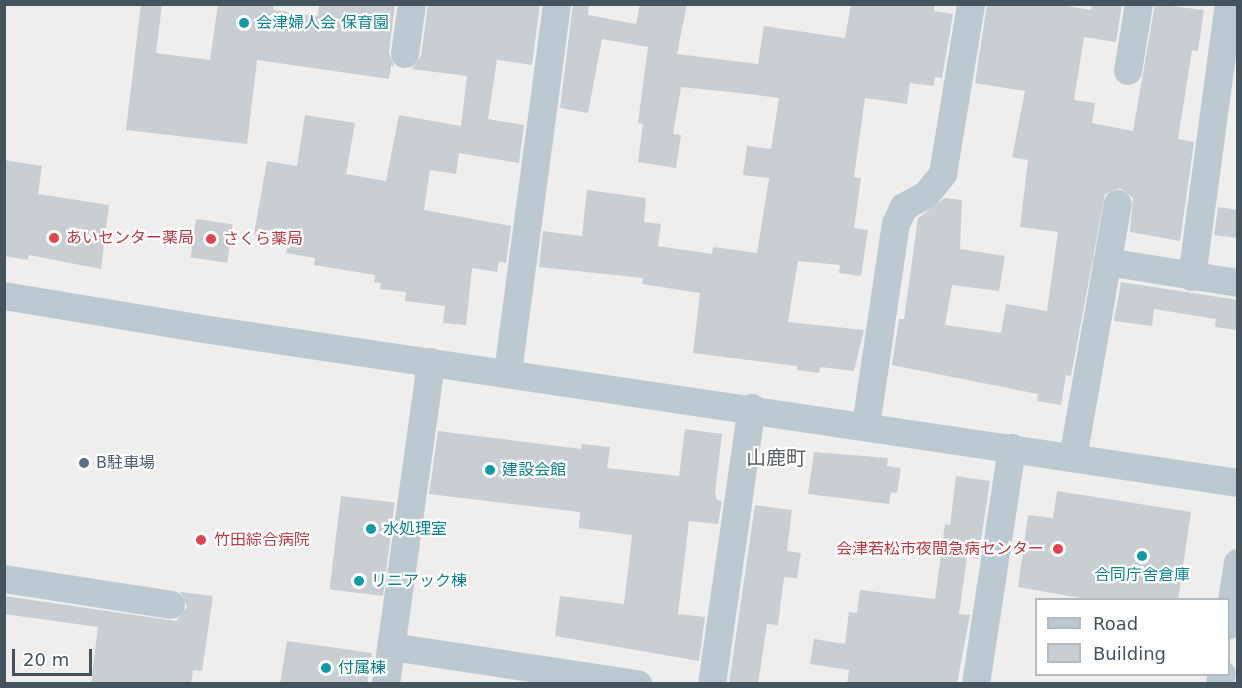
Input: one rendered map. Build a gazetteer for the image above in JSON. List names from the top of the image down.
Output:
{
  "districts": ["山鹿町"],
  "places": [
    "会津婦人会 保育園",
    "あいセンター薬局",
    "さくら薬局",
    "B駐車場",
    "建設会館",
    "水処理室",
    "竹田綜合病院",
    "会津若松市夜間急病センター",
    "合同庁舎倉庫",
    "リニアック棟",
    "付属棟"
  ],
  "legend": ["Road", "Building"],
  "scale_bar": "20 m"
}
